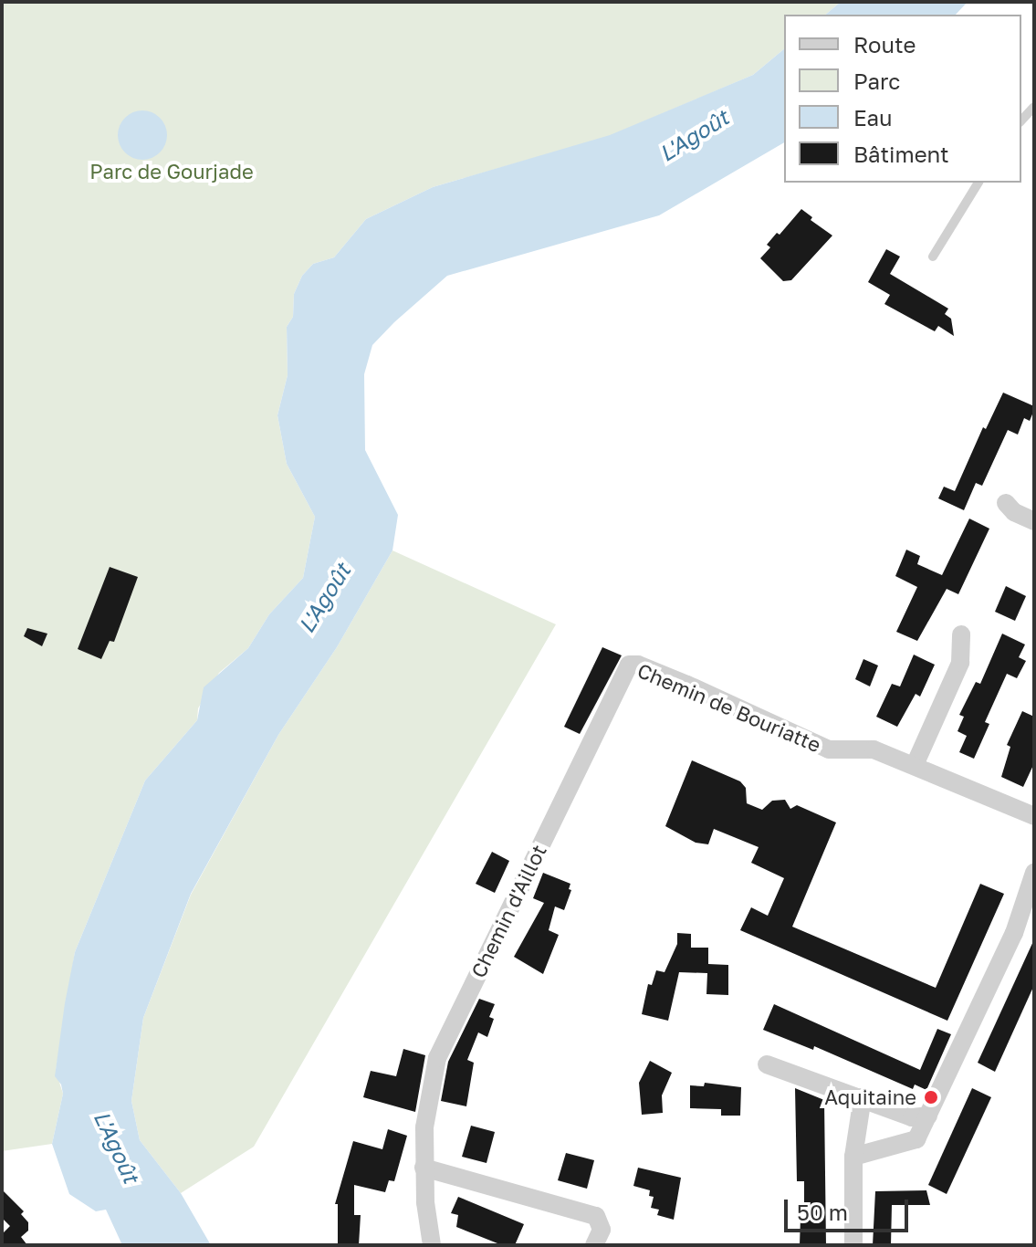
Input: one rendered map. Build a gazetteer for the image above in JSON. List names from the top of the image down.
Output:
{
  "streets": {
    "street": ["Chemin de Bouriatte", "Chemin d'Aillot"]
  },
  "crossings": [
    ["Chemin de Bouriatte", "Chemin d'Aillot"]
  ],
  "water": ["L'Agoût"],
  "parks": ["Parc de Gourjade"],
  "places": ["Aquitaine"],
  "legend": [
    "Route",
    "Parc",
    "Eau",
    "Bâtiment"
  ],
  "scale_bar": "50 m"
}
